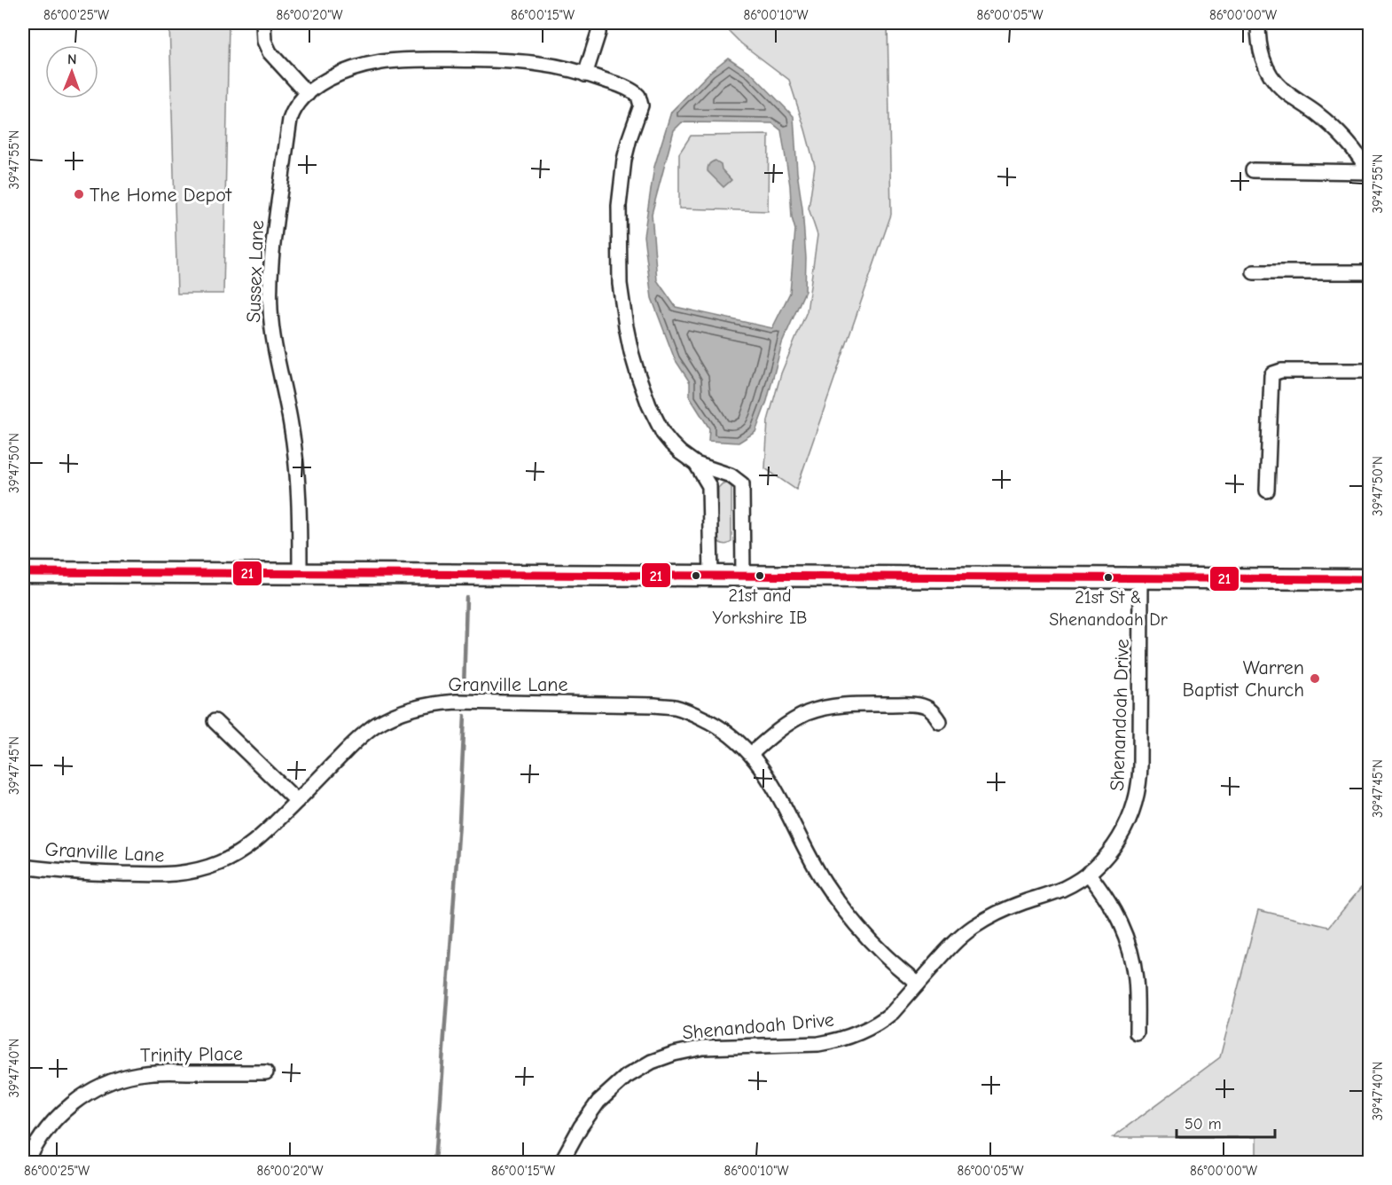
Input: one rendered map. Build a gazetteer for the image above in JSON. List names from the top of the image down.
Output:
{
  "streets": {
    "street": [
      "Sussex Lane",
      "Granville Lane",
      "Shenandoah Drive",
      "Trinity Place"
    ]
  },
  "crossings": [
    ["Granville Lane", "Shenandoah Drive"]
  ],
  "places": [
    "The Home Depot",
    "21st and Yorkshire IB",
    "21st St & Shenandoah Dr",
    "Warren Baptist Church"
  ],
  "lines": ["transit line 21"],
  "scale_bar": "50 m",
  "north": "top",
  "coordinates": [
    "86°00'25\"W",
    "86°00'20\"W",
    "86°00'15\"W",
    "86°00'10\"W",
    "86°00'05\"W",
    "86°00'00\"W",
    "39°47'55\"N",
    "39°47'50\"N",
    "39°47'45\"N",
    "39°47'40\"N"
  ]
}
